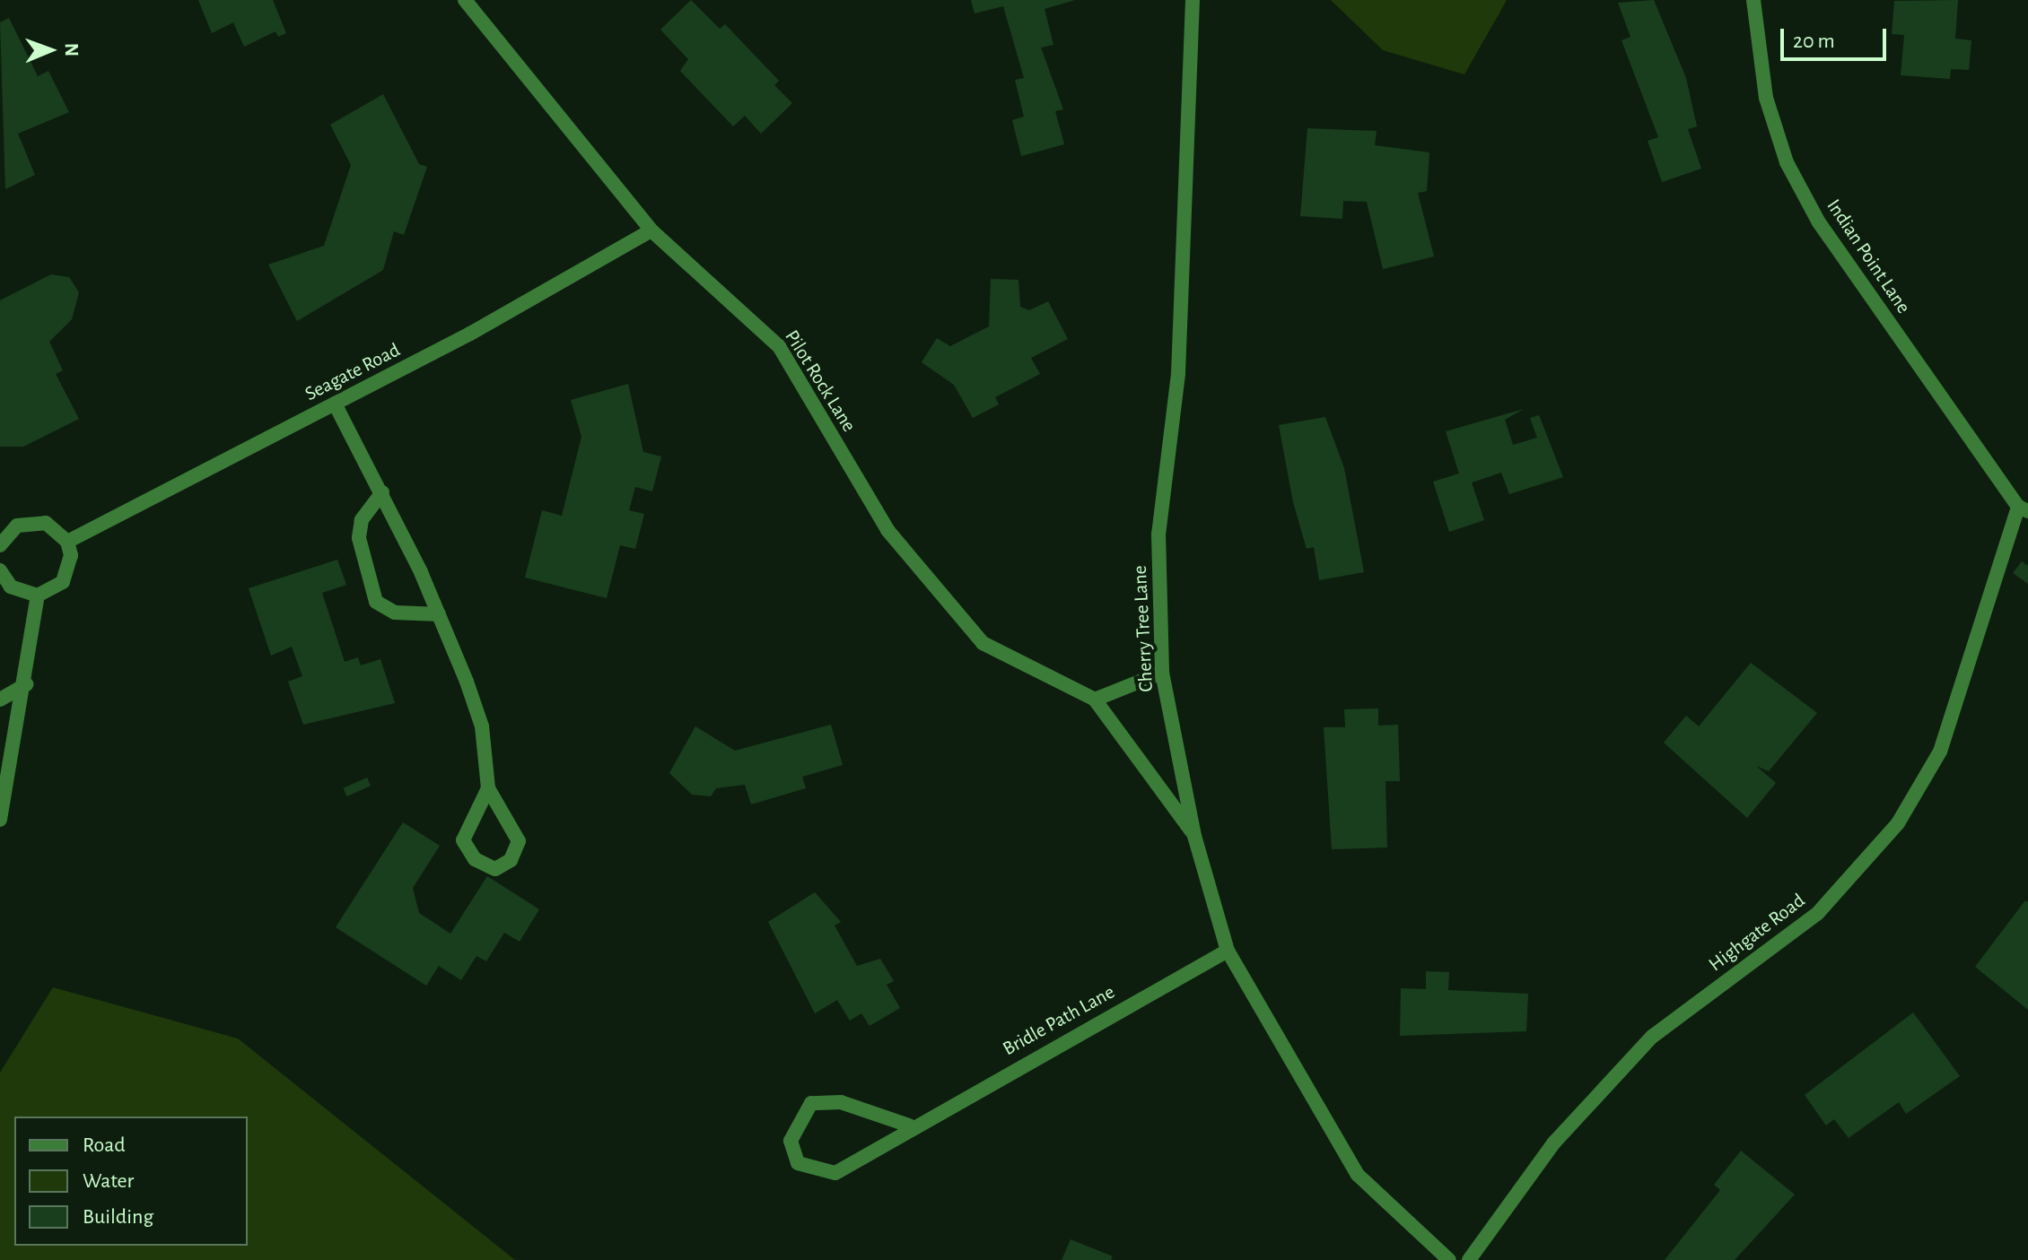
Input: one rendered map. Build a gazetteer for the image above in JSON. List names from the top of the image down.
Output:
{
  "streets": {
    "street": [
      "Indian Point Lane",
      "Seagate Road",
      "Pilot Rock Lane",
      "Cherry Tree Lane",
      "Highgate Road",
      "Bridle Path Lane"
    ]
  },
  "crossings": [
    ["Indian Point Lane", "Highgate Road"],
    ["Seagate Road", "Pilot Rock Lane"],
    ["Pilot Rock Lane", "Cherry Tree Lane"],
    ["Cherry Tree Lane", "Bridle Path Lane"]
  ],
  "legend": ["Road", "Water", "Building"],
  "scale_bar": "20 m",
  "north": "right"
}
